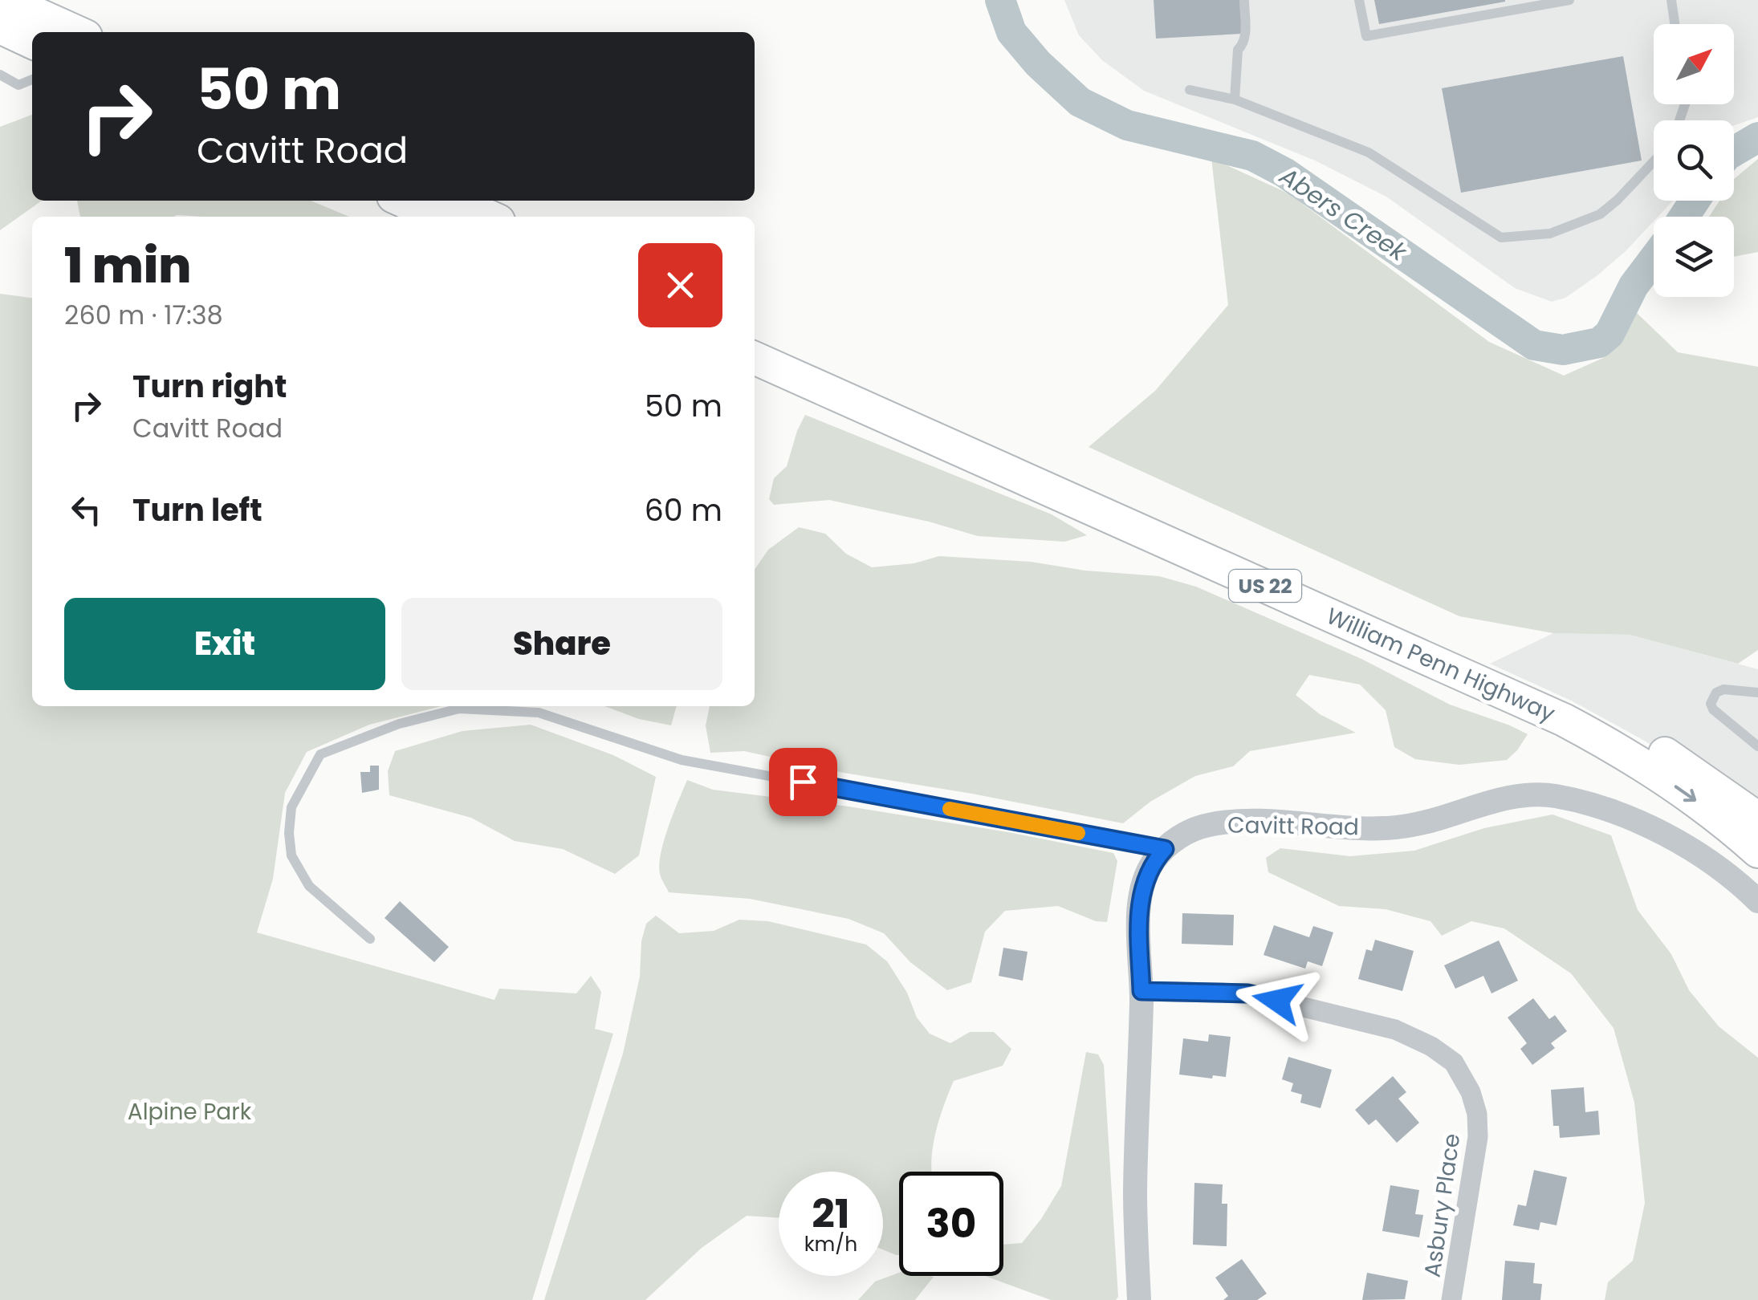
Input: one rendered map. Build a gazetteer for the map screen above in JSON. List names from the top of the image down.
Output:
{
  "streets": {
    "highway": ["US 22", "William Penn Highway"],
    "street": ["Cavitt Road", "Asbury Place"]
  },
  "crossings": [
    ["Cavitt Road", "Asbury Place"]
  ],
  "water": ["Abers Creek"],
  "parks": ["Alpine Park"],
  "north": "top right",
  "page": {
    "turn": ["50 m", "Cavitt Road"],
    "heading": ["1 min", "260 m · 17:38"],
    "list": [
      {
        "name": "Turn right",
        "note": "Cavitt Road",
        "value": "50 m"
      },
      {
        "name": "Turn left",
        "value": "60 m"
      }
    ],
    "buttons": ["Exit", "Share"],
    "speed": "21 km/h",
    "limit": "30"
  }
}
